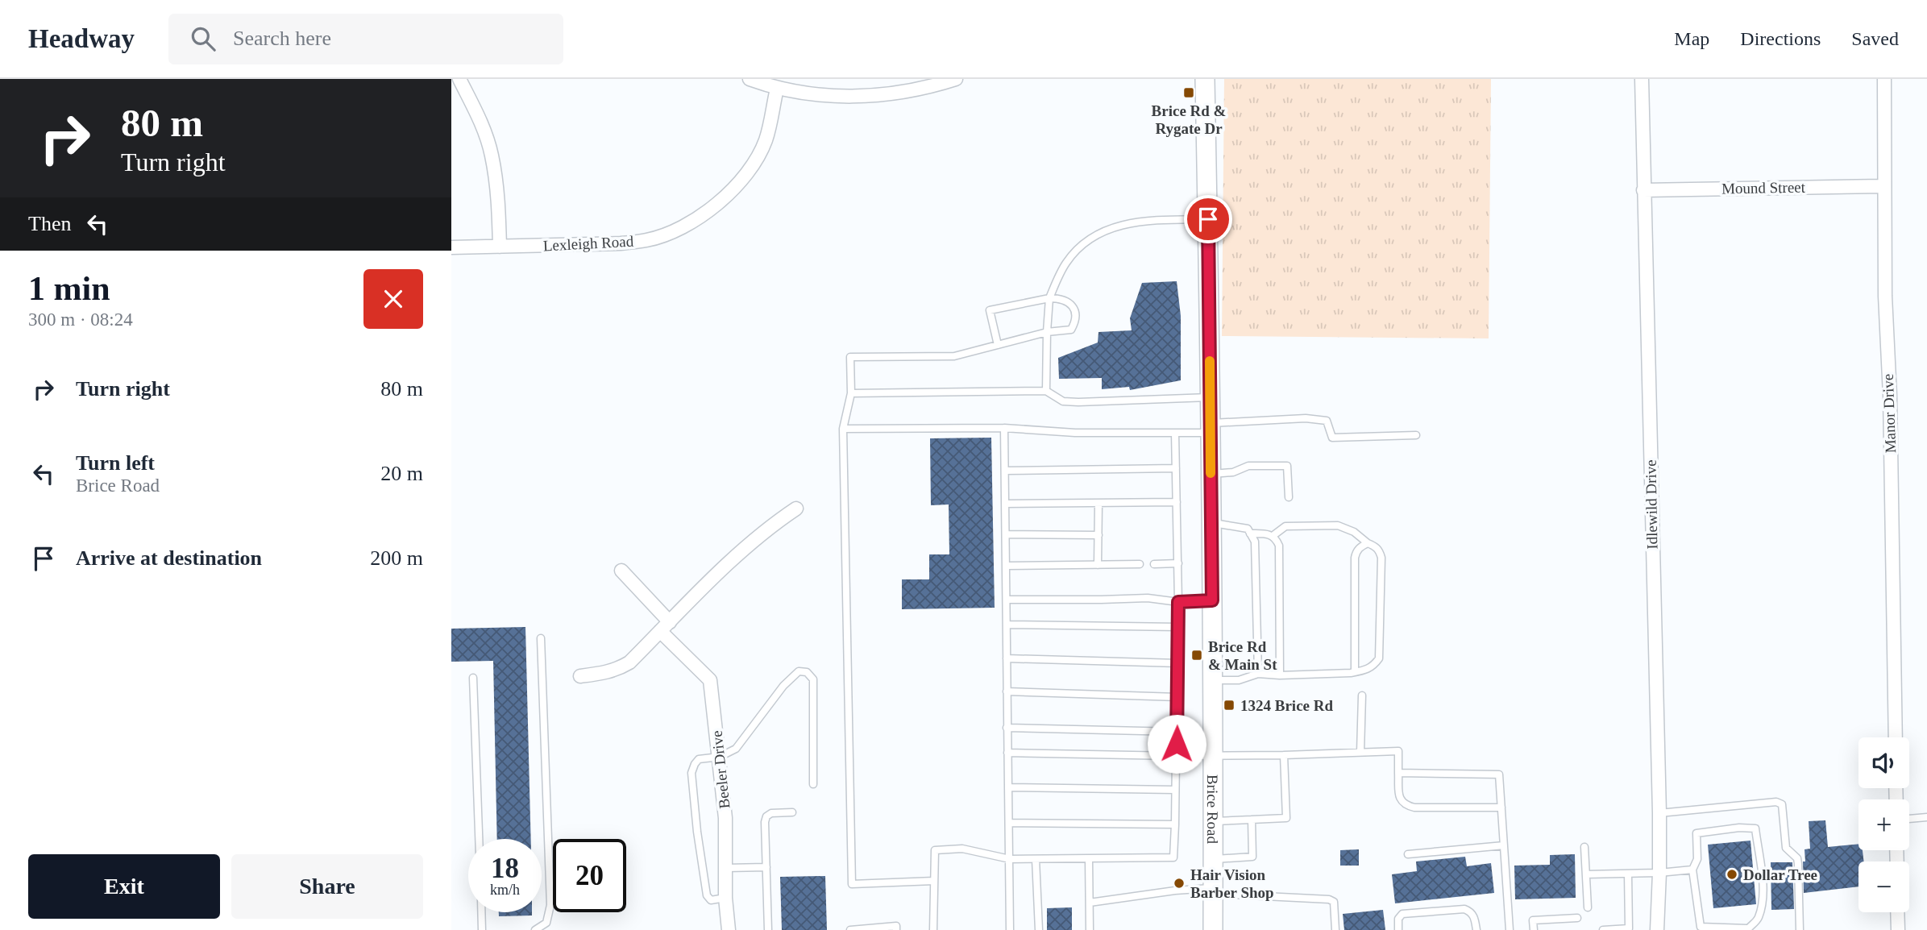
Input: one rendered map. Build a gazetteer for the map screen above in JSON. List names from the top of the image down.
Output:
{
  "streets": {
    "main road": ["Brice Road"],
    "street": [
      "Mound Street",
      "Lexleigh Road",
      "Manor Drive",
      "Idlewild Drive",
      "Beeler Drive"
    ]
  },
  "crossings": [
    ["Mound Street", "Manor Drive"],
    ["Mound Street", "Idlewild Drive"]
  ],
  "places": {
    "transit": ["Brice Rd & Rygate Dr", "Brice Rd & Main St", "1324 Brice Rd"],
    "other": ["Dollar Tree", "Hair Vision Barber Shop"]
  },
  "page": {
    "header": "Headway",
    "search": "Search here",
    "nav": ["Map", "Directions", "Saved"],
    "turn": ["80 m", "Turn right"],
    "then": "Then",
    "heading": ["1 min", "300 m · 08:24"],
    "list": [
      {
        "name": "Turn right",
        "value": "80 m"
      },
      {
        "name": "Turn left",
        "note": "Brice Road",
        "value": "20 m"
      },
      {
        "name": "Arrive at destination",
        "value": "200 m"
      }
    ],
    "map_buttons": ["+", "−"],
    "speed": "18 km/h",
    "limit": "20",
    "buttons": ["Exit", "Share"]
  }
}
